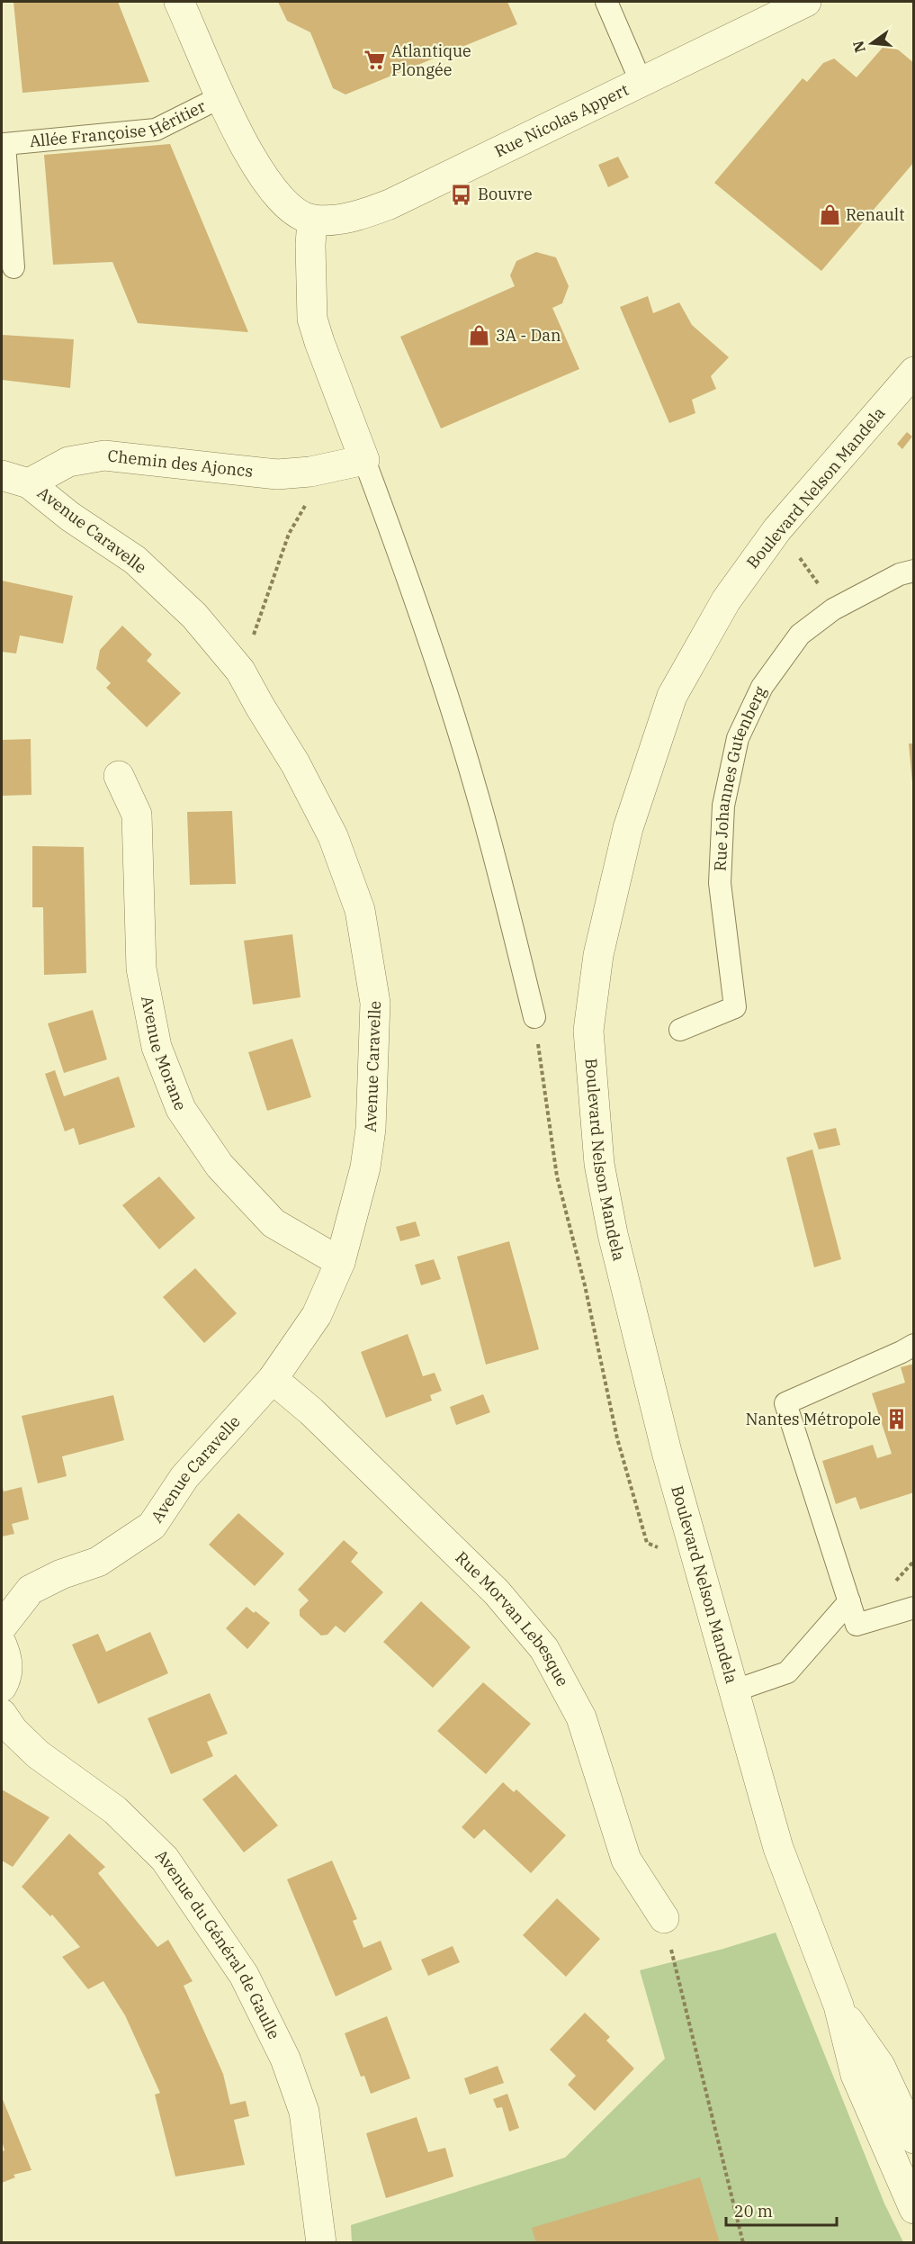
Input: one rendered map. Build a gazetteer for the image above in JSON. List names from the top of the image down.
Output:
{
  "streets": {
    "street": [
      "Rue Nicolas Appert",
      "Chemin des Ajoncs",
      "Boulevard Nelson Mandela",
      "Avenue Caravelle",
      "Avenue Morane",
      "Rue Morvan Lebesque",
      "Avenue du Général de Gaulle"
    ],
    "lane": ["Allée Françoise Héritier", "Rue Johannes Gutenberg"]
  },
  "crossings": [
    ["Chemin des Ajoncs", "Avenue Caravelle"],
    ["Avenue Caravelle", "Avenue Morane"],
    ["Avenue Caravelle", "Rue Morvan Lebesque"]
  ],
  "places": {
    "supermarket": ["Atlantique Plongée"],
    "bus stop": ["Bouvre"],
    "shop": ["Renault", "3A - Dan"],
    "building": ["Nantes Métropole"]
  },
  "scale_bar": "20 m",
  "north": "left"
}
